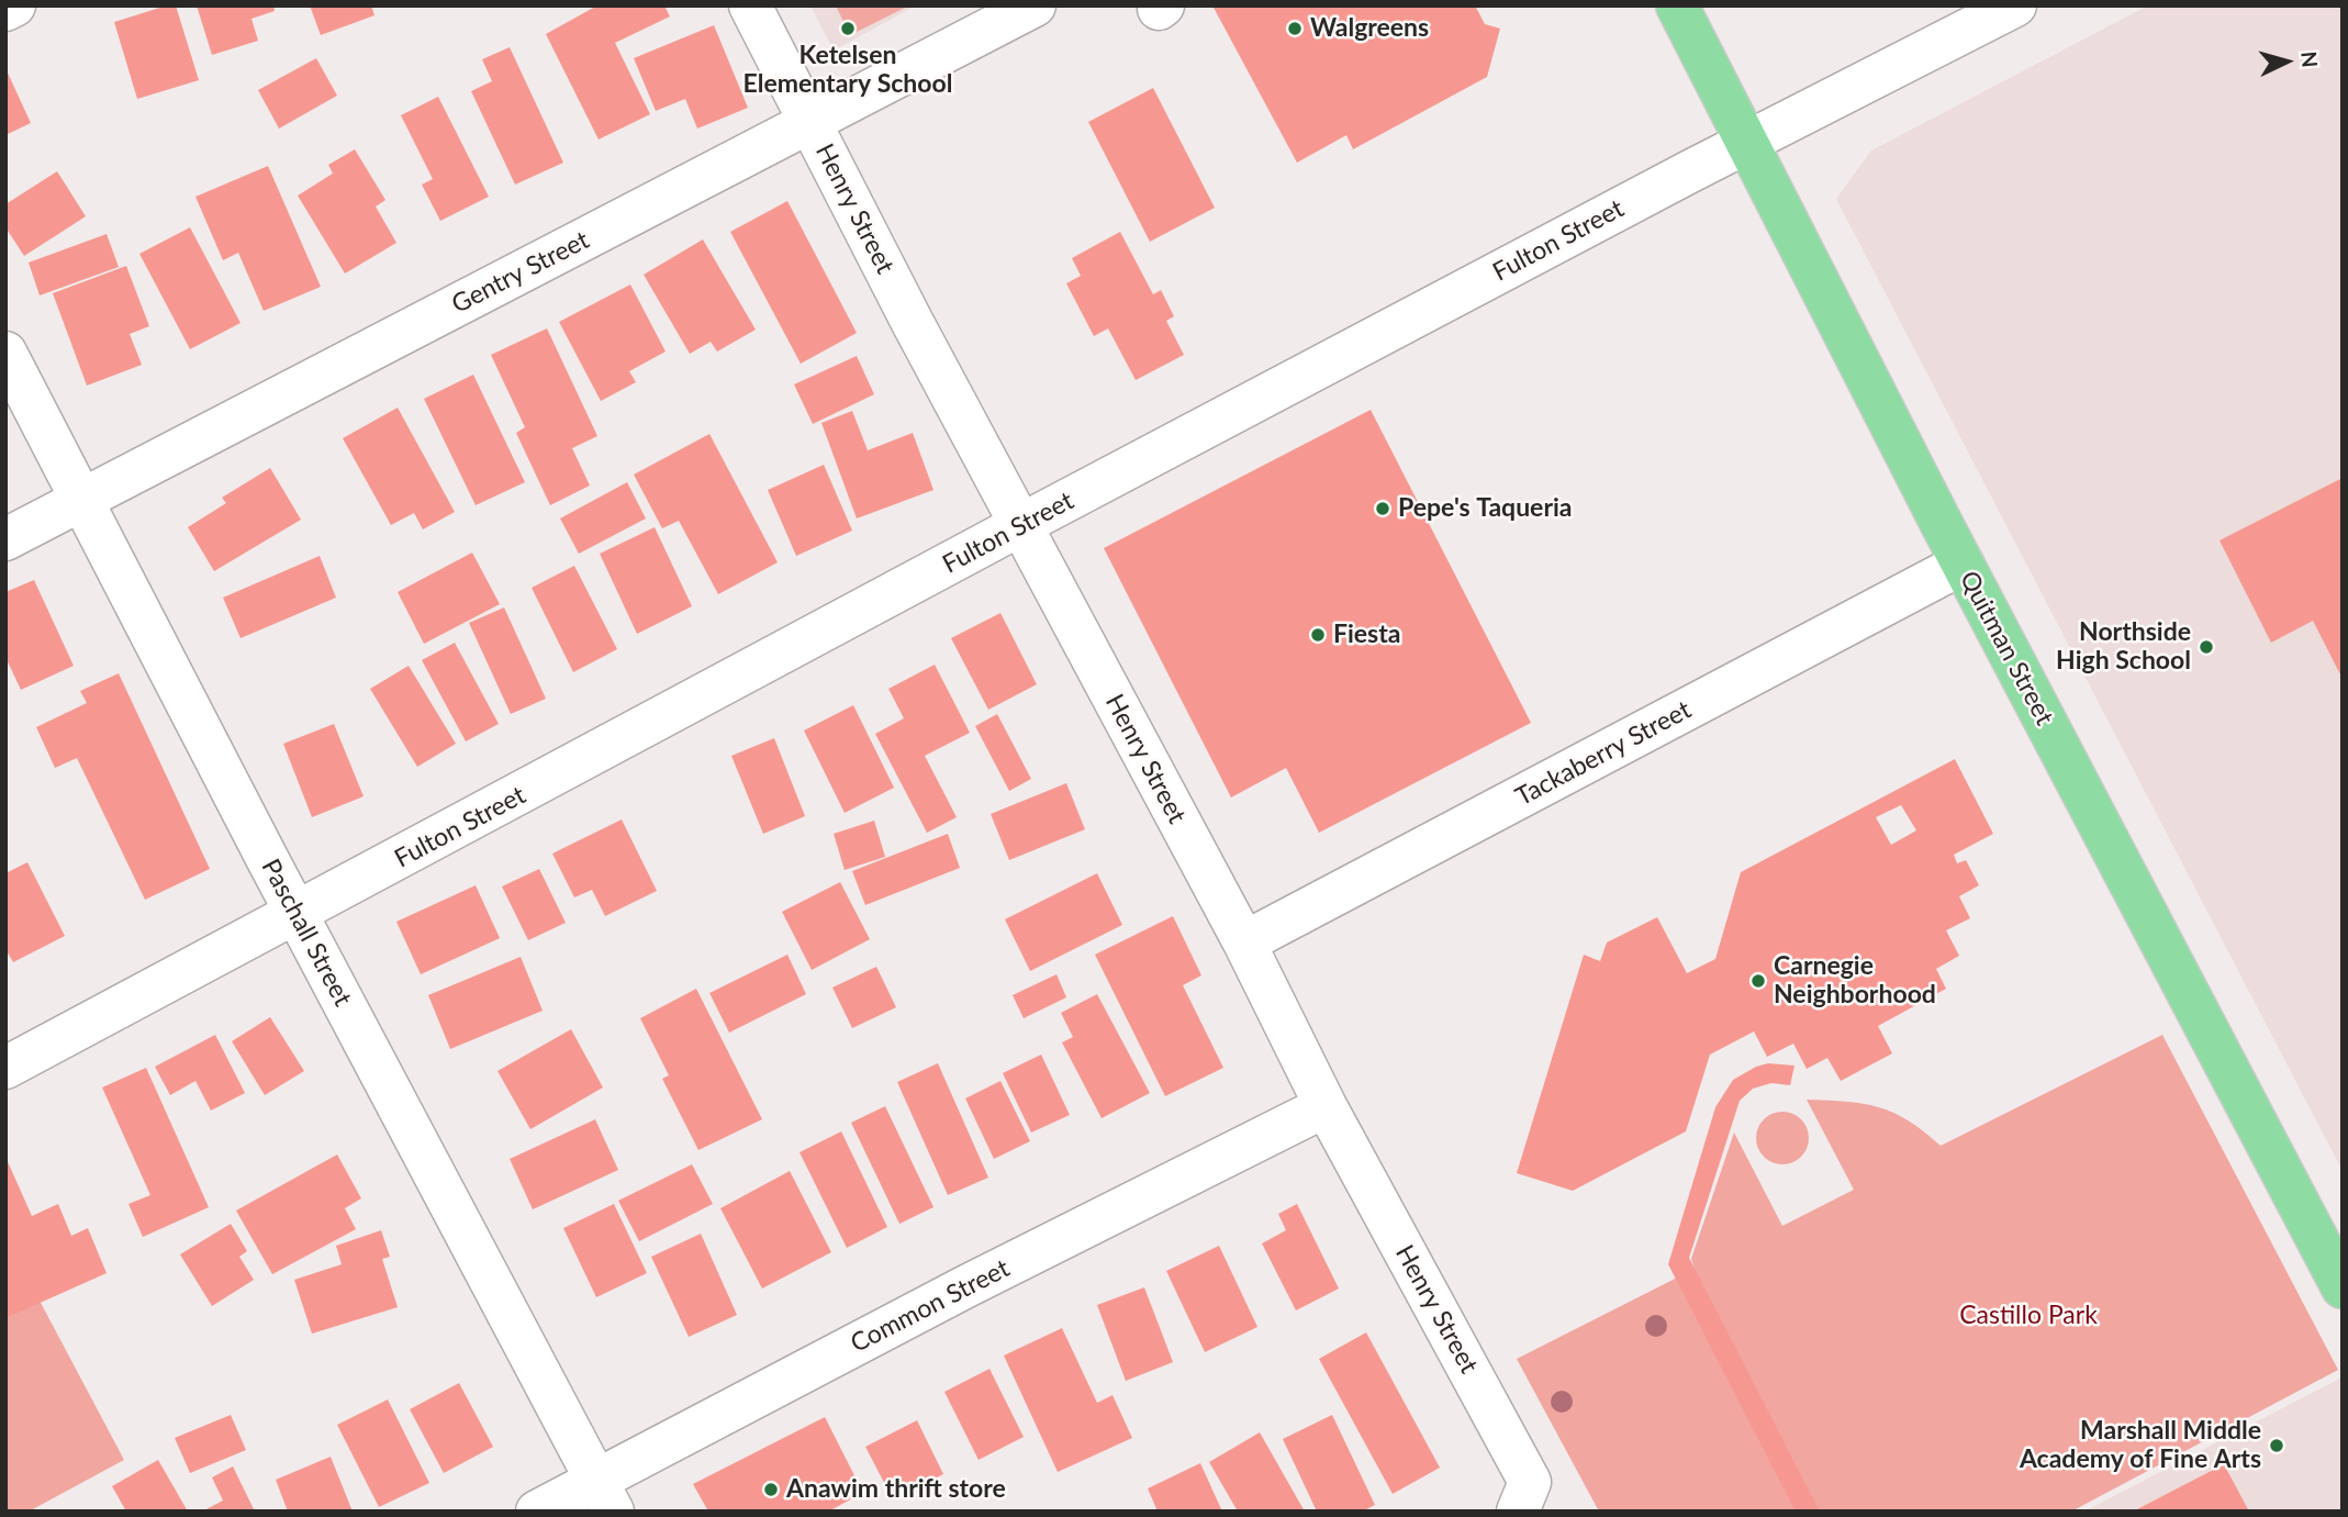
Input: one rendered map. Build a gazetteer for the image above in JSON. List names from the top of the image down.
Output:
{
  "streets": {
    "main road": ["Quitman Street"],
    "street": [
      "Henry Street",
      "Fulton Street",
      "Gentry Street",
      "Tackaberry Street",
      "Paschall Street",
      "Common Street"
    ]
  },
  "crossings": [
    ["Henry Street", "Fulton Street"],
    ["Henry Street", "Gentry Street"],
    ["Henry Street", "Tackaberry Street"],
    ["Henry Street", "Common Street"],
    ["Fulton Street", "Quitman Street"],
    ["Fulton Street", "Paschall Street"],
    ["Gentry Street", "Paschall Street"],
    ["Quitman Street", "Tackaberry Street"],
    ["Paschall Street", "Common Street"]
  ],
  "parks": ["Castillo Park"],
  "places": [
    "Ketelsen Elementary School",
    "Walgreens",
    "Pepe's Taqueria",
    "Fiesta",
    "Northside High School",
    "Carnegie Neighborhood",
    "Marshall Middle Academy of Fine Arts",
    "Anawim thrift store"
  ],
  "north": "right"
}
